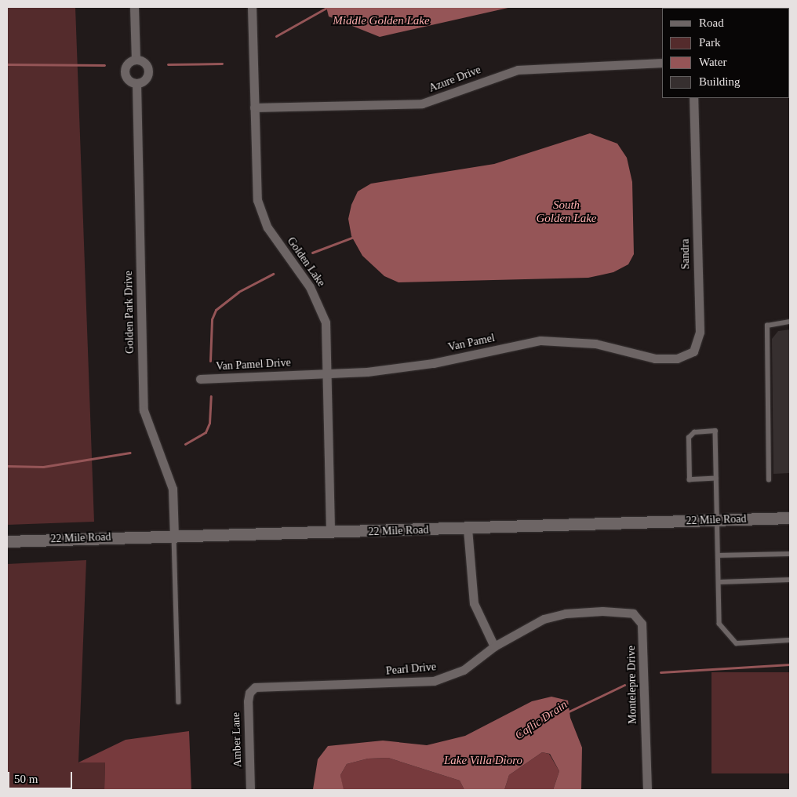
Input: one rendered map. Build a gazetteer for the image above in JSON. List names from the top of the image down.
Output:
{
  "streets": {
    "street": [
      "Azure Drive",
      "Sandra",
      "Golden Lake",
      "Golden Park Drive",
      "Van Pamel",
      "Van Pamel Drive",
      "22 Mile Road",
      "Pearl Drive",
      "Montelepre Drive",
      "Amber Lane"
    ]
  },
  "crossings": [
    ["Azure Drive", "Golden Lake"],
    ["Sandra", "Van Pamel"],
    ["Golden Lake", "Van Pamel"],
    ["Golden Lake", "22 Mile Road"],
    ["Golden Park Drive", "22 Mile Road"],
    ["Van Pamel", "Van Pamel Drive"],
    ["Pearl Drive", "Montelepre Drive"],
    ["Pearl Drive", "Amber Lane"]
  ],
  "water": [
    "Middle Golden Lake",
    "South Golden Lake",
    "Caflic Drain",
    "Lake Villa Dioro"
  ],
  "legend": [
    "Road",
    "Park",
    "Water",
    "Building"
  ],
  "scale_bar": "50 m"
}
